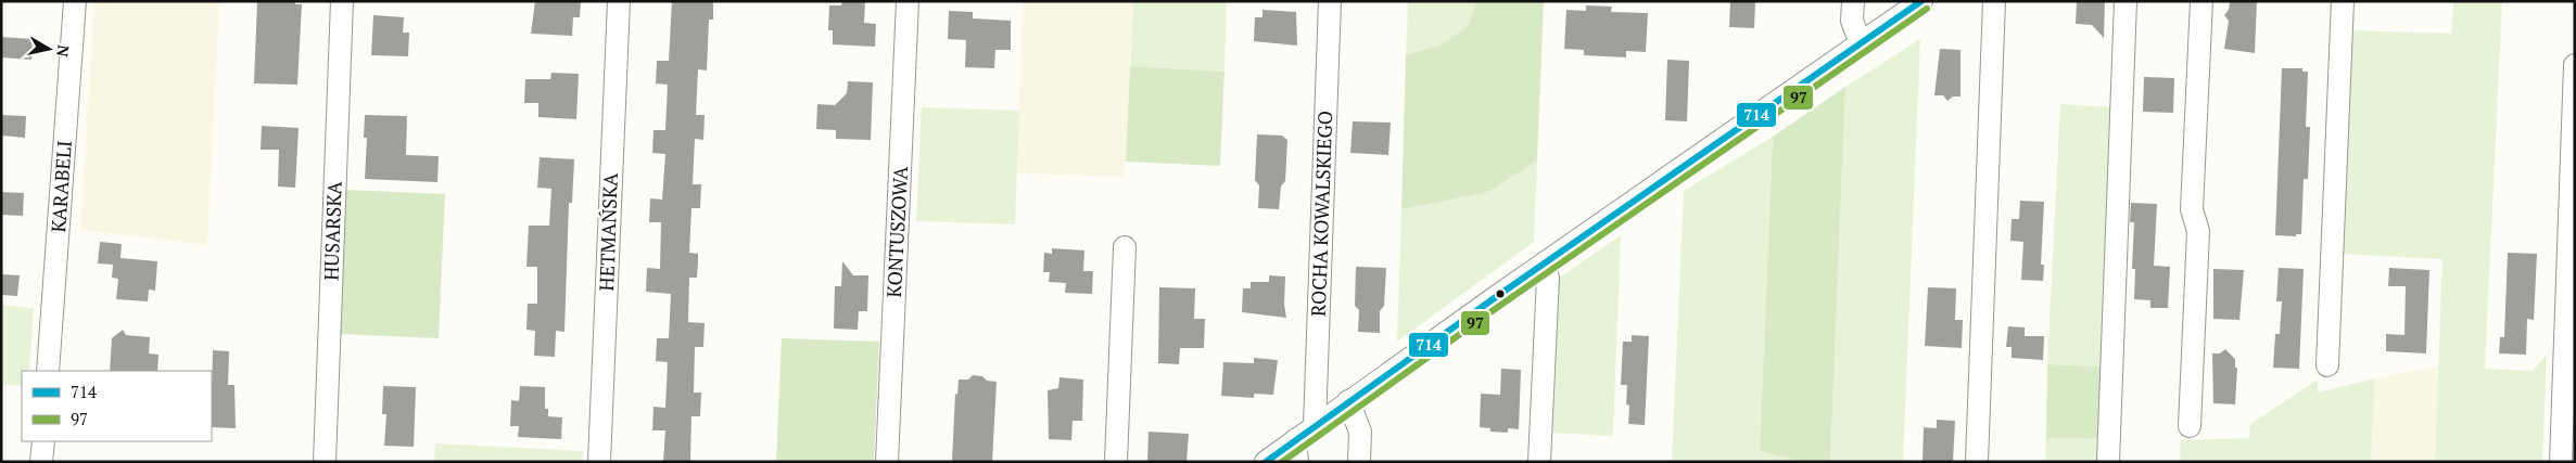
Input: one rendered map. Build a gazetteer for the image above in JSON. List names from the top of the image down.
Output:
{
  "streets": {
    "street": [
      "KARABELI",
      "ROCHA KOWALSKIEGO",
      "HUSARSKA",
      "HETMAŃSKA",
      "KONTUSZOWA"
    ]
  },
  "lines": ["transit line 714", "transit line 97"],
  "legend": ["714", "97"],
  "north": "right"
}
